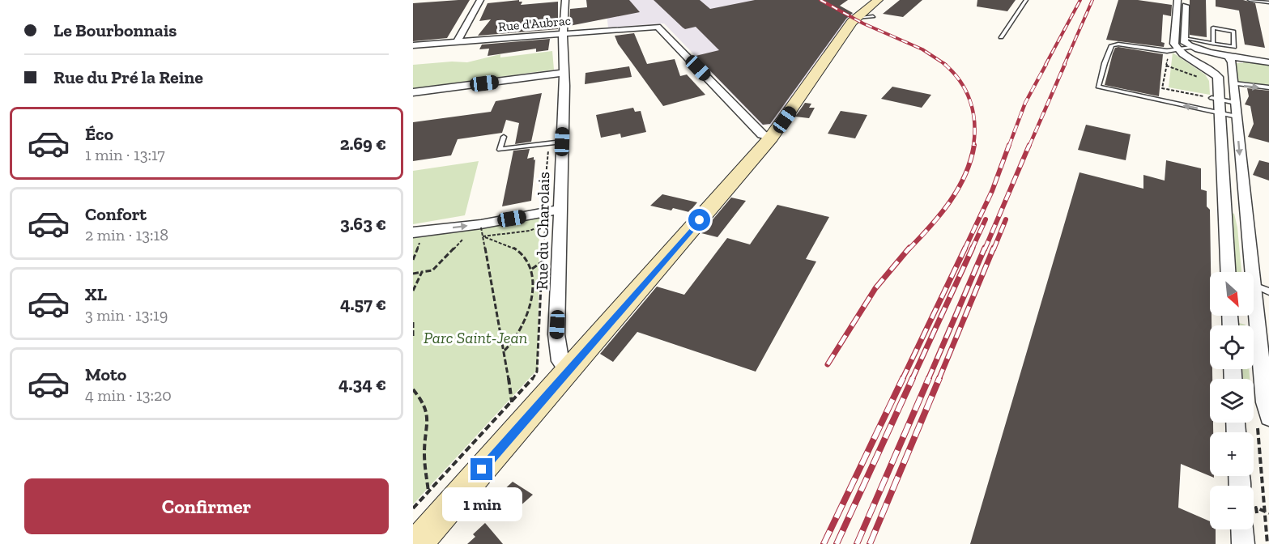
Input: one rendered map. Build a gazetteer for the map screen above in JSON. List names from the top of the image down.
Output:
{
  "streets": {
    "street": ["Rue d'Aubrac", "Rue du Charolais"]
  },
  "crossings": [
    ["Rue d'Aubrac", "Rue du Charolais"]
  ],
  "parks": ["Parc Saint-Jean"],
  "north": "bottom right",
  "page": {
    "banner": ["Le Bourbonnais", "Rue du Pré la Reine"],
    "list": [
      {
        "name": "Éco",
        "note": "1 min · 13:17",
        "value": "2.69 €"
      },
      {
        "name": "Confort",
        "note": "2 min · 13:18",
        "value": "3.63 €"
      },
      {
        "name": "XL",
        "note": "3 min · 13:19",
        "value": "4.57 €"
      },
      {
        "name": "Moto",
        "note": "4 min · 13:20",
        "value": "4.34 €"
      }
    ],
    "map_buttons": ["+", "−"],
    "buttons": "Confirmer",
    "bubble": "1 min"
  }
}
